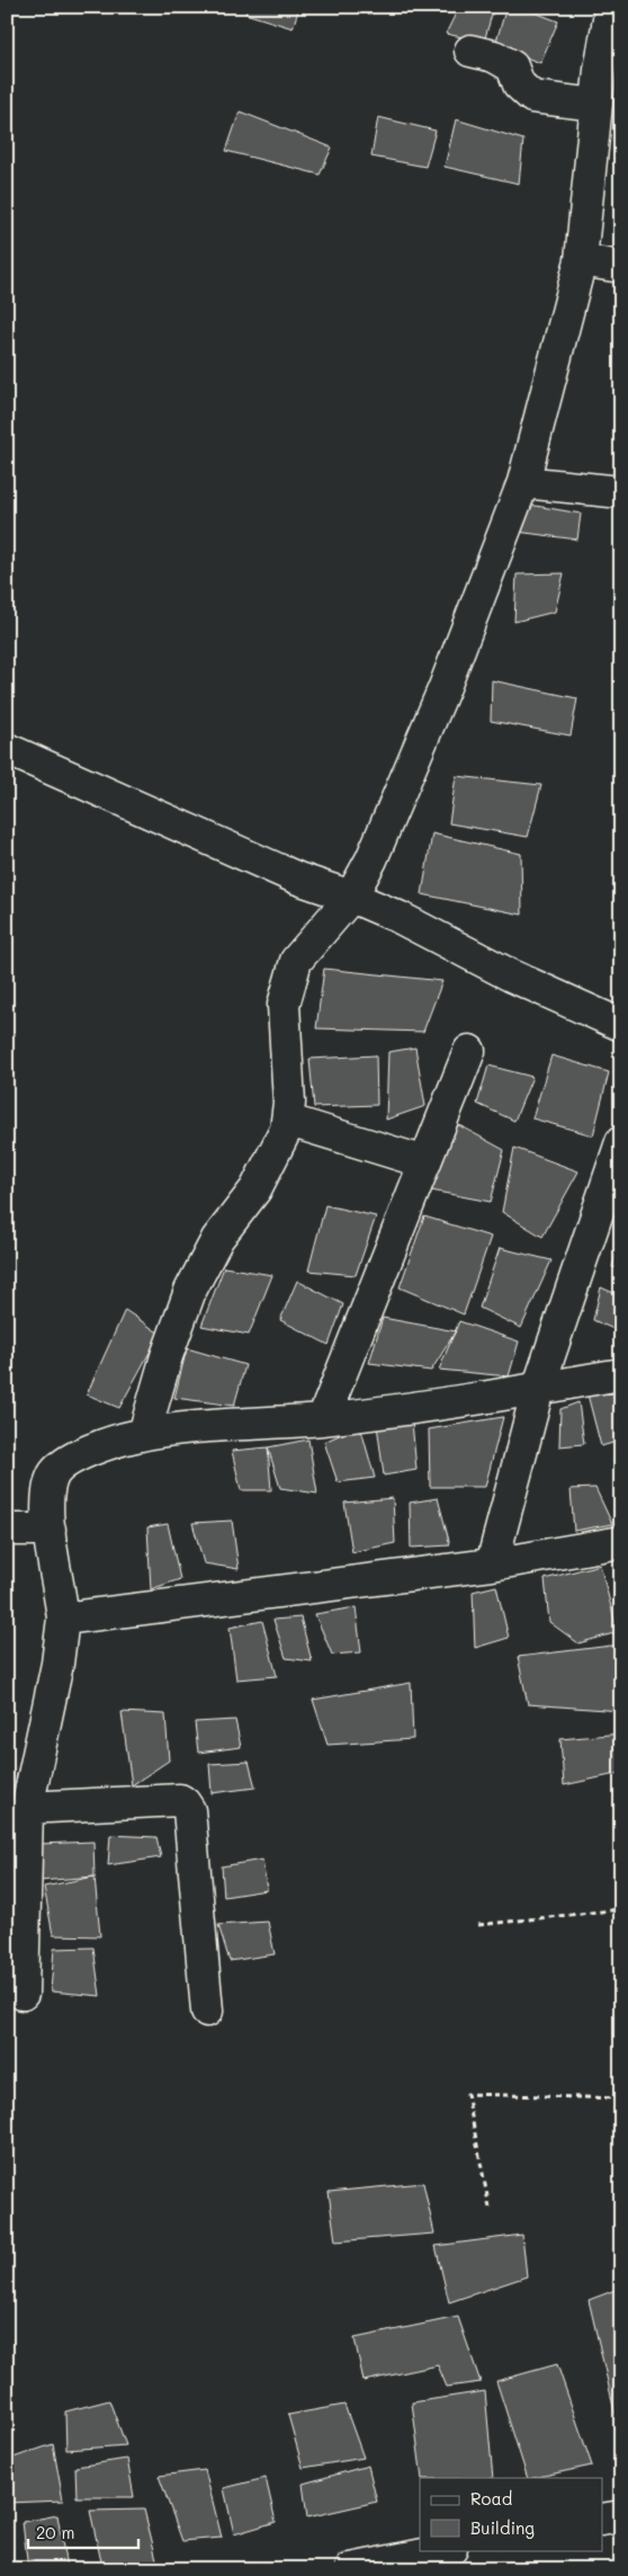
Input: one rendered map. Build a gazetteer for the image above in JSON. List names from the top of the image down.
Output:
{
  "legend": ["Road", "Building"],
  "scale_bar": "20 m"
}
